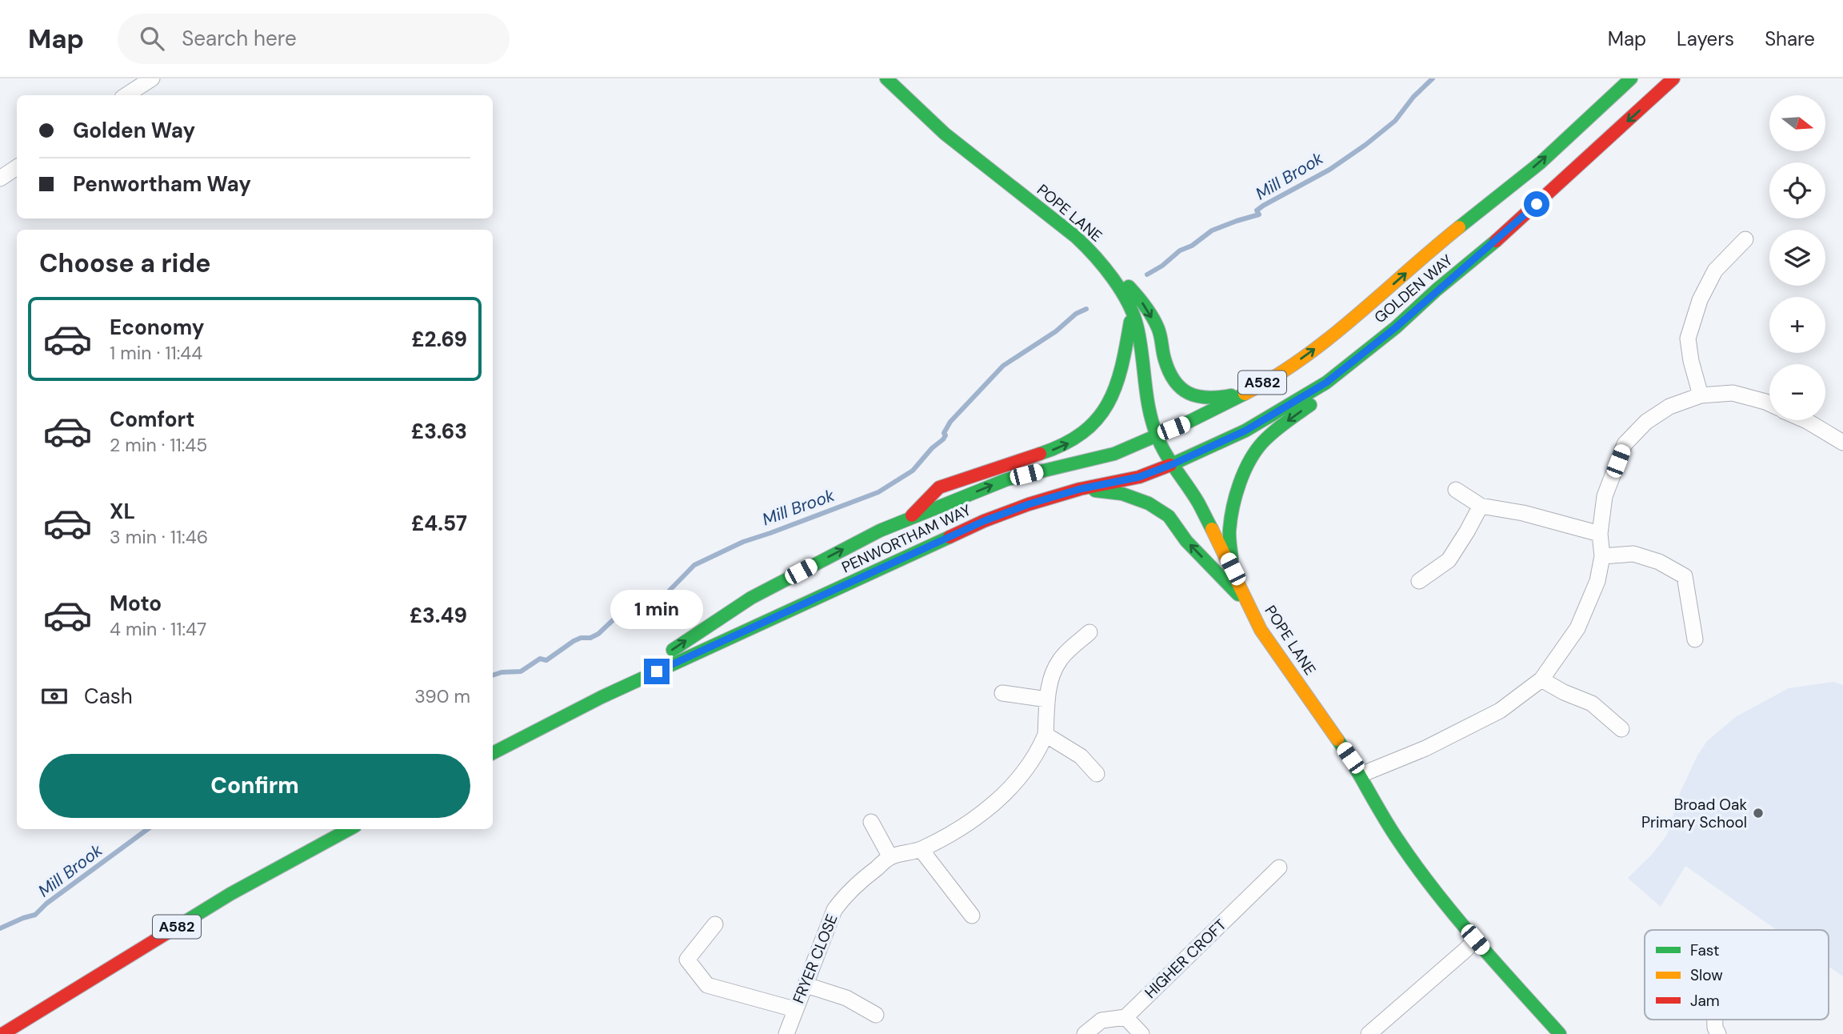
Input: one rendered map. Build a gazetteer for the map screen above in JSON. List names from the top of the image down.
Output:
{
  "streets": {
    "main road": [
      "POPE LANE",
      "GOLDEN WAY",
      "A582",
      "PENWORTHAM WAY"
    ],
    "street": ["FRYER CLOSE", "HIGHER CROFT"]
  },
  "crossings": [
    ["POPE LANE", "GOLDEN WAY"],
    ["POPE LANE", "PENWORTHAM WAY"],
    ["GOLDEN WAY", "PENWORTHAM WAY"]
  ],
  "water": ["Mill Brook"],
  "places": ["Broad Oak Primary School"],
  "legend": ["Fast", "Slow", "Jam"],
  "north": "right",
  "page": {
    "header": "Map",
    "search": "Search here",
    "nav": ["Map", "Layers", "Share"],
    "map_buttons": ["+", "−"],
    "banner": ["Golden Way", "Penwortham Way"],
    "heading": "Choose a ride",
    "list": [
      {
        "name": "Economy",
        "note": "1 min · 11:44",
        "value": "£2.69"
      },
      {
        "name": "Comfort",
        "note": "2 min · 11:45",
        "value": "£3.63"
      },
      {
        "name": "XL",
        "note": "3 min · 11:46",
        "value": "£4.57"
      },
      {
        "name": "Moto",
        "note": "4 min · 11:47",
        "value": "£3.49"
      }
    ],
    "bubble": "1 min",
    "pay": ["Cash", "390 m"],
    "buttons": "Confirm"
  }
}
